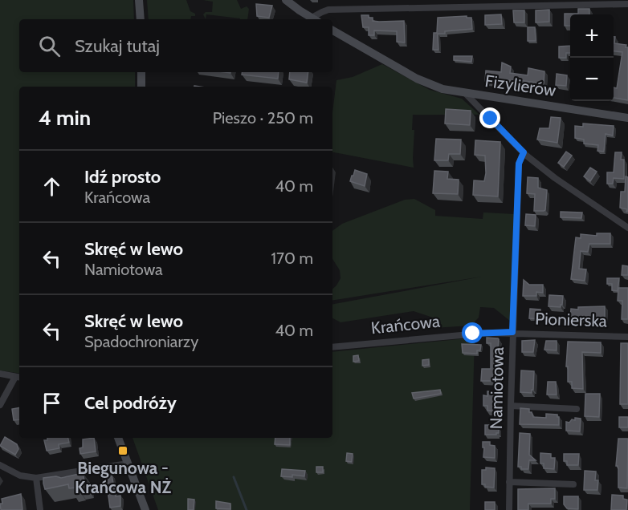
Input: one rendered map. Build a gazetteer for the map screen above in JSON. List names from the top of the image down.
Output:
{
  "streets": {
    "street": [
      "Fizylierów",
      "Pionierska",
      "Krańcowa",
      "Namiotowa"
    ]
  },
  "crossings": [
    ["Pionierska", "Krańcowa"],
    ["Pionierska", "Namiotowa"],
    ["Krańcowa", "Namiotowa"]
  ],
  "places": {
    "transit": ["Biegunowa - Krańcowa NŻ"]
  },
  "page": {
    "map_buttons": ["+", "−"],
    "search": "Szukaj tutaj",
    "heading": ["4 min", "Pieszo · 250 m"],
    "list": [
      ["Idź prosto", "Krańcowa", "40 m"],
      ["Skręć w lewo", "Namiotowa", "170 m"],
      ["Skręć w lewo", "Spadochroniarzy", "40 m"],
      "Cel podróży"
    ]
  }
}
